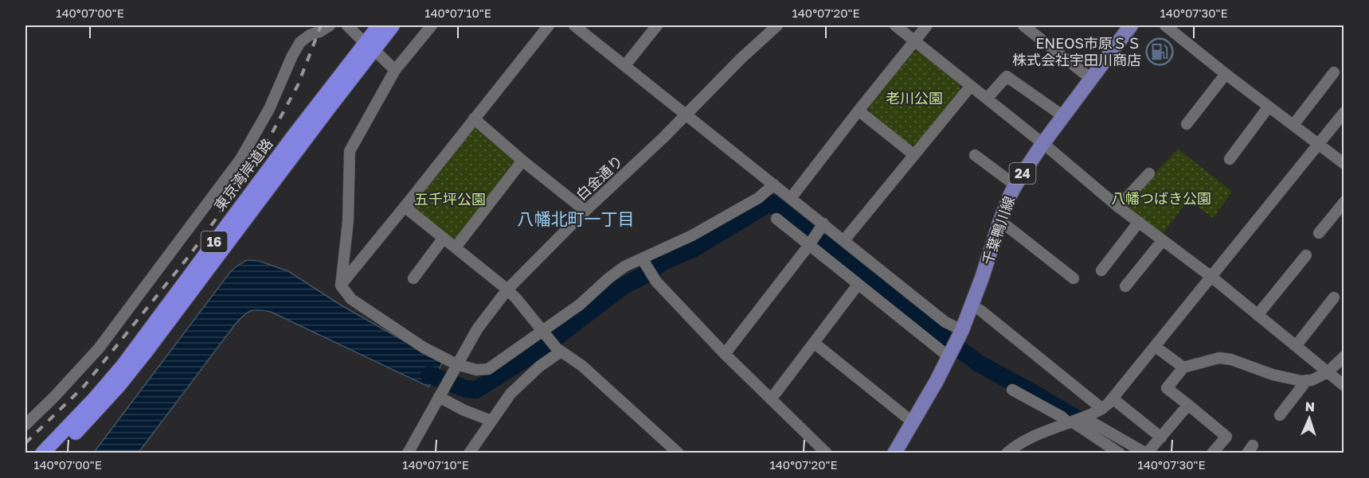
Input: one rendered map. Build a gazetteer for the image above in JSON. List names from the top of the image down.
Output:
{
  "streets": {
    "highway": ["東京湾岸道路", "16"],
    "main road": ["24", "千葉鴨川線"],
    "street": ["白金通り"]
  },
  "districts": ["八幡北町一丁目"],
  "parks": ["老川公園", "八幡つばき公園", "五千坪公園"],
  "places": {
    "fuel station": ["ENEOS市原ＳＳ 株式会社宇田川商店"]
  },
  "north": "top",
  "coordinates": [
    "140°07'00\"E",
    "140°07'10\"E",
    "140°07'20\"E",
    "140°07'30\"E"
  ]
}
